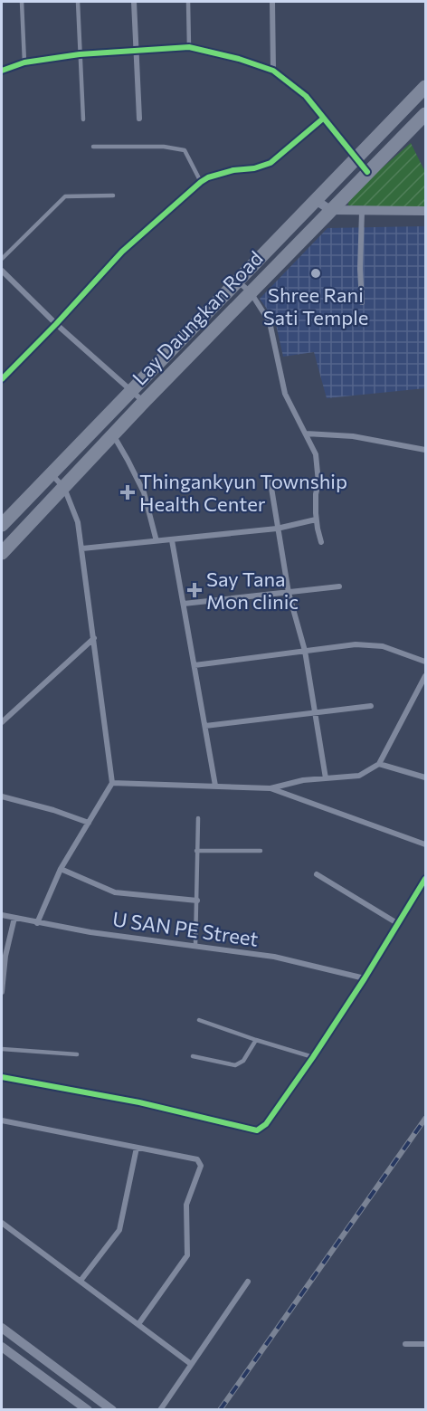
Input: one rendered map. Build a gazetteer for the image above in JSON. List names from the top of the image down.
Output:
{
  "streets": {
    "main road": ["Lay Daungkan Road"],
    "street": ["U SAN PE Street"]
  },
  "places": {
    "other": ["Shree Rani Sati Temple"],
    "health": ["Thingankyun Township Health Center", "Say Tana Mon clinic"]
  }
}
